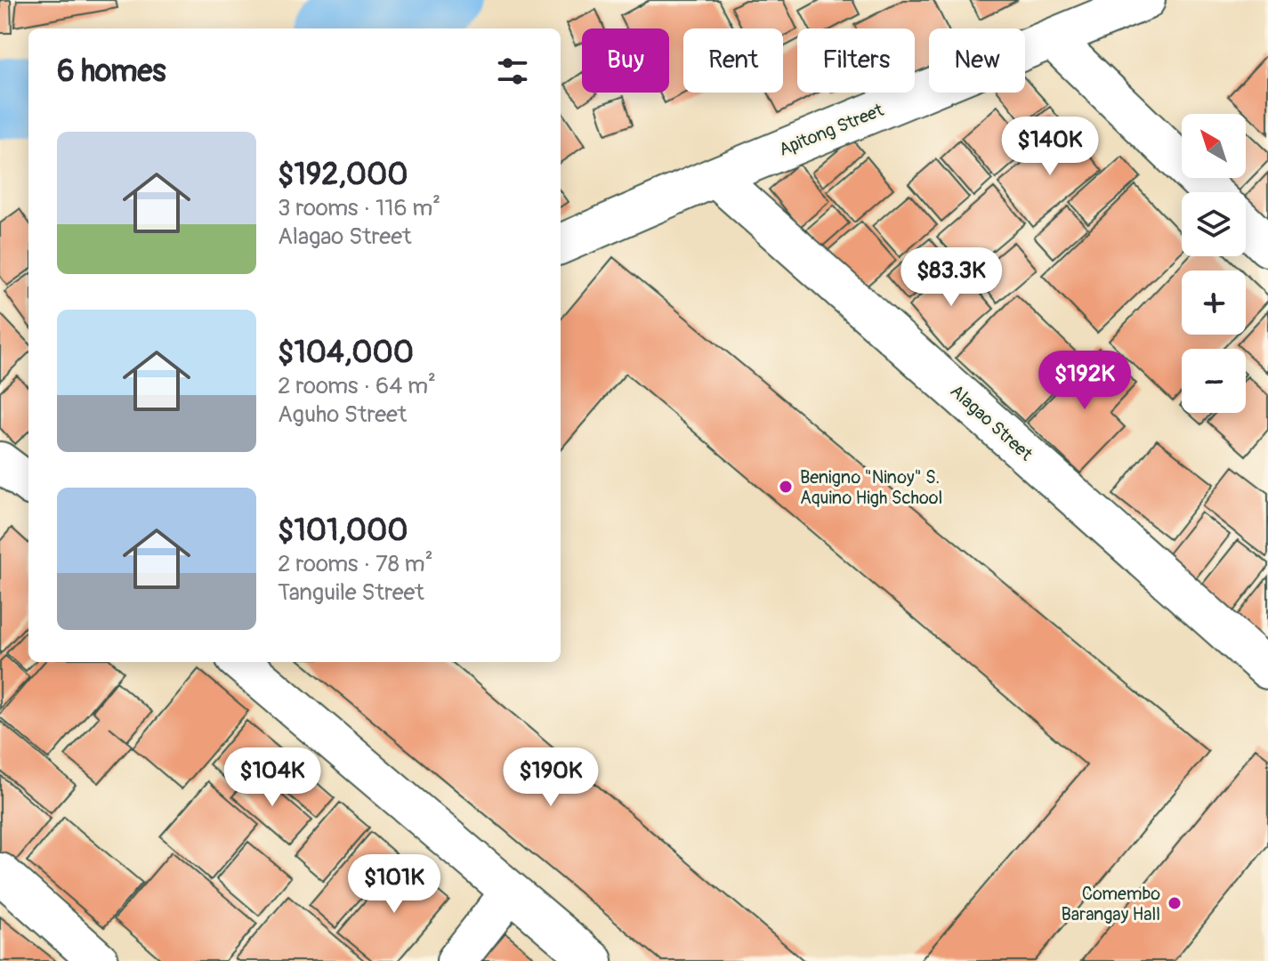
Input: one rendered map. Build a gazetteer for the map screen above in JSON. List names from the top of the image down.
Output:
{
  "streets": {
    "street": ["Apitong Street", "Alagao Street"]
  },
  "crossings": [
    ["Apitong Street", "Alagao Street"]
  ],
  "places": ["Benigno \"Ninoy\" S. Aquino High School", "Comembo Barangay Hall"],
  "north": "top left",
  "page": {
    "chip": [
      "Buy",
      "Rent",
      "Filters",
      "New"
    ],
    "heading": "6 homes",
    "map_buttons": ["+", "−"],
    "list": [
      {
        "name": "$192,000",
        "note": "3 rooms · 116 m² · Alagao Street"
      },
      {
        "name": "$104,000",
        "note": "2 rooms · 64 m² · Aguho Street"
      },
      {
        "name": "$101,000",
        "note": "2 rooms · 78 m² · Tanguile Street"
      }
    ],
    "price": [
      "$140K",
      "$83.3K",
      "$192K",
      "$104K",
      "$190K",
      "$101K"
    ]
  }
}
